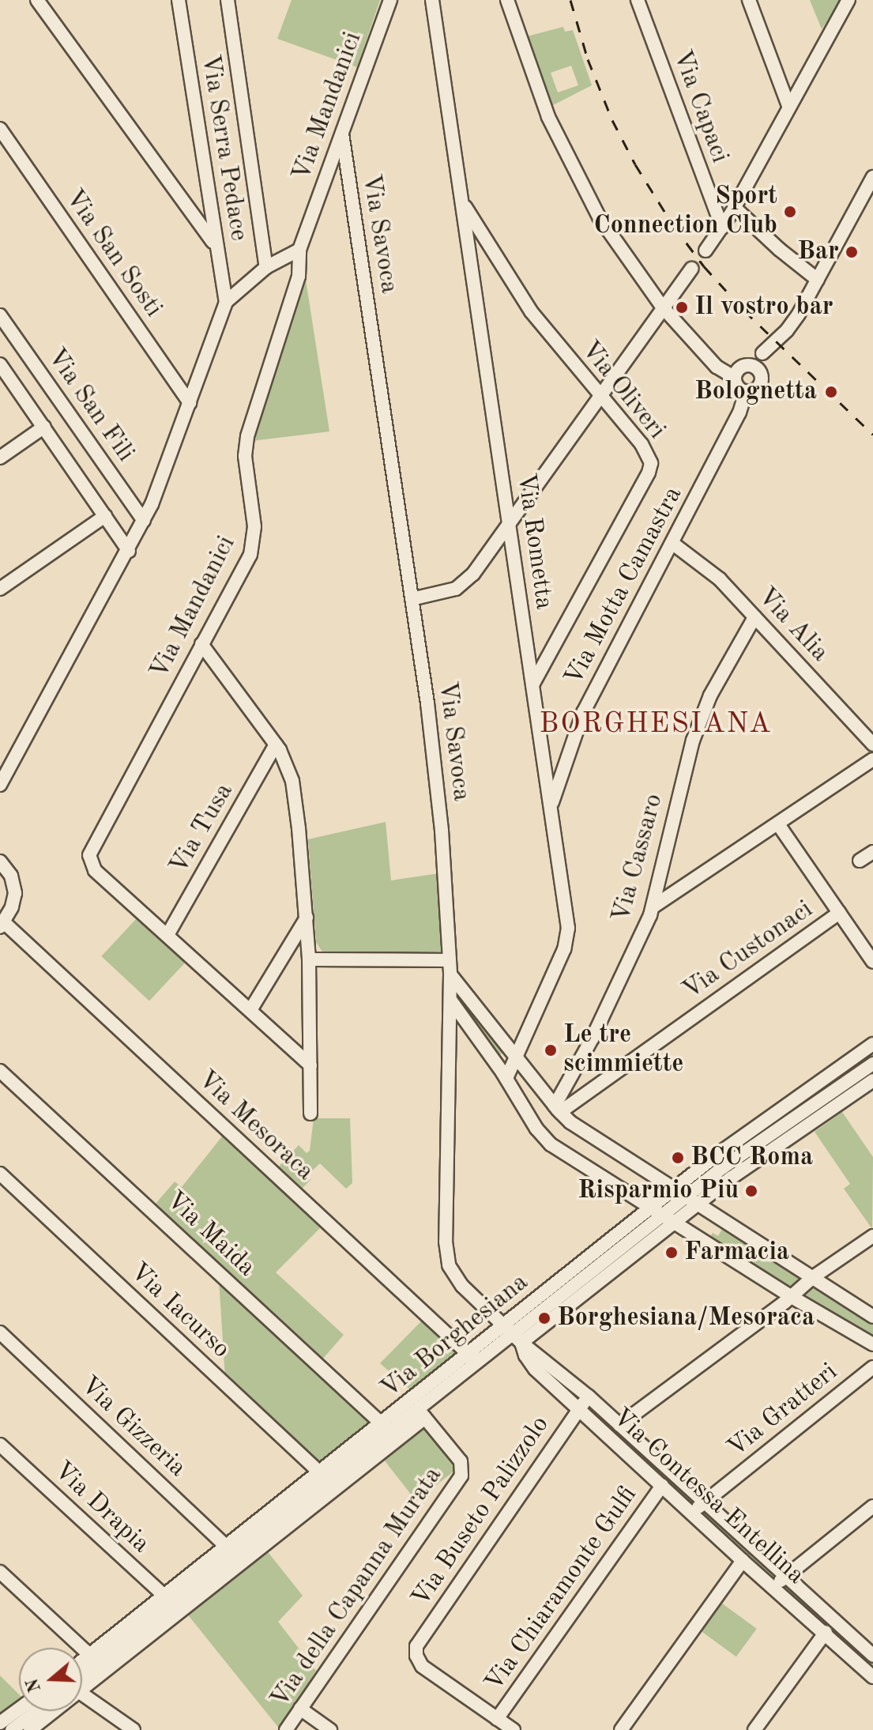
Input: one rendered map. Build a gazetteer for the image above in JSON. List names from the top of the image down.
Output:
{
  "streets": {
    "street": [
      "Via Mandanici",
      "Via Capaci",
      "Via Serra Pedace",
      "Via Savoca",
      "Via San Sosti",
      "Via Oliveri",
      "Via San Fili",
      "Via Rometta",
      "Via Motta Camastra",
      "Via Alia",
      "Via Tusa",
      "Via Cassaro",
      "Via Custonaci",
      "Via Mesoraca",
      "Via Maida",
      "Via Iacurso",
      "Via Borghesiana",
      "Via Gratteri",
      "Via Gizzeria",
      "Via Contessa Entellina",
      "Via Drapia",
      "Via Buseto Palizzolo",
      "Via della Capanna Murata",
      "Via Chiaramonte Gulfi"
    ]
  },
  "crossings": [
    ["Via Mandanici", "Via Savoca"],
    ["Via Mandanici", "Via Tusa"],
    ["Via Savoca", "Via Borghesiana"],
    ["Via Savoca", "Via Contessa Entellina"],
    ["Via Oliveri", "Via Rometta"],
    ["Via Rometta", "Via Motta Camastra"],
    ["Via Motta Camastra", "Via Alia"],
    ["Via Alia", "Via Cassaro"],
    ["Via Cassaro", "Via Custonaci"],
    ["Via Mesoraca", "Via Borghesiana"],
    ["Via Maida", "Via Borghesiana"],
    ["Via Iacurso", "Via Borghesiana"],
    ["Via Borghesiana", "Via Gizzeria"],
    ["Via Borghesiana", "Via Contessa Entellina"],
    ["Via Borghesiana", "Via Drapia"],
    ["Via Borghesiana", "Via della Capanna Murata"],
    ["Via Gratteri", "Via Contessa Entellina"],
    ["Via Contessa Entellina", "Via Buseto Palizzolo"],
    ["Via Contessa Entellina", "Via Chiaramonte Gulfi"],
    ["Via Buseto Palizzolo", "Via Chiaramonte Gulfi"]
  ],
  "districts": ["BORGHESIANA"],
  "places": [
    "Sport Connection Club",
    "Bar",
    "Il vostro bar",
    "Bolognetta",
    "Le tre scimmiette",
    "BCC Roma",
    "Risparmio Più",
    "Farmacia",
    "Borghesiana/Mesoraca"
  ],
  "north": "left"
}
